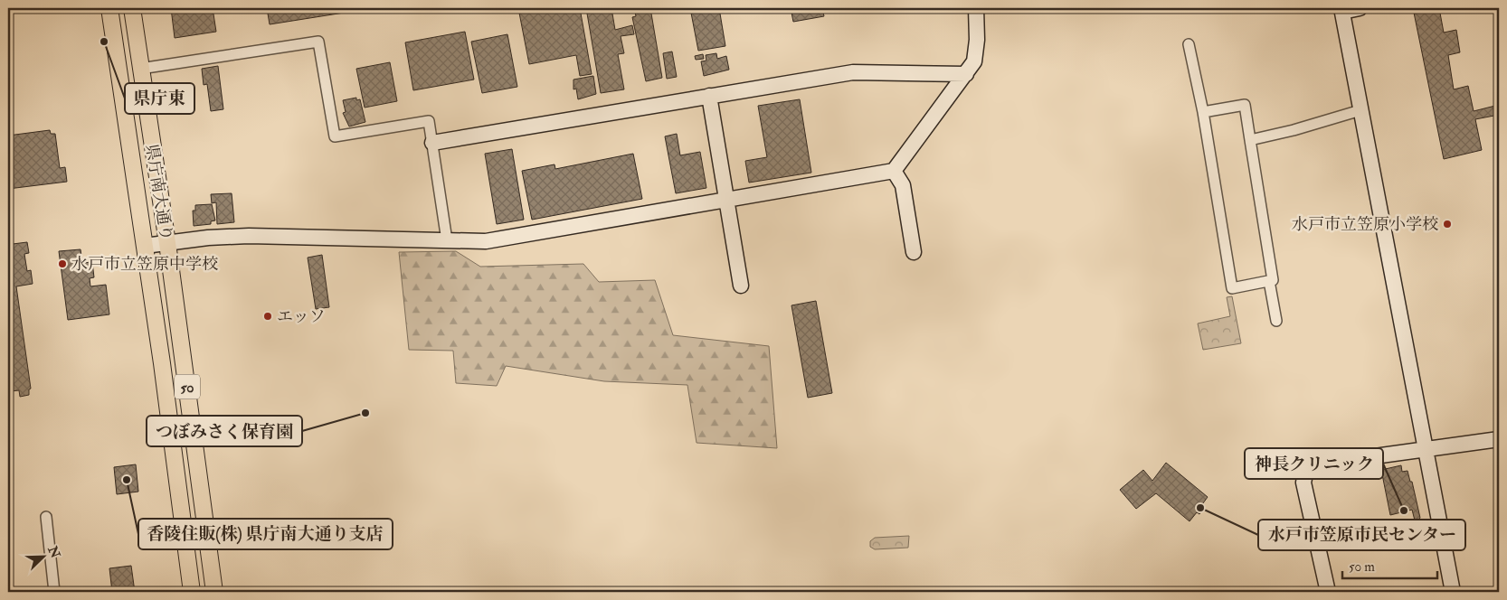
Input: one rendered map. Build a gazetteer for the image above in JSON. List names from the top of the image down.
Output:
{
  "streets": {
    "main road": ["県庁南大通り", "50"]
  },
  "places": [
    "県庁東",
    "水戸市立笠原小学校",
    "水戸市立笠原中学校",
    "エッソ",
    "つぼみさく保育園",
    "香陵住販(株) 県庁南大通り支店",
    "水戸市笠原市民センター",
    "神長クリニック"
  ],
  "scale_bar": "50 m",
  "north": "top right"
}
